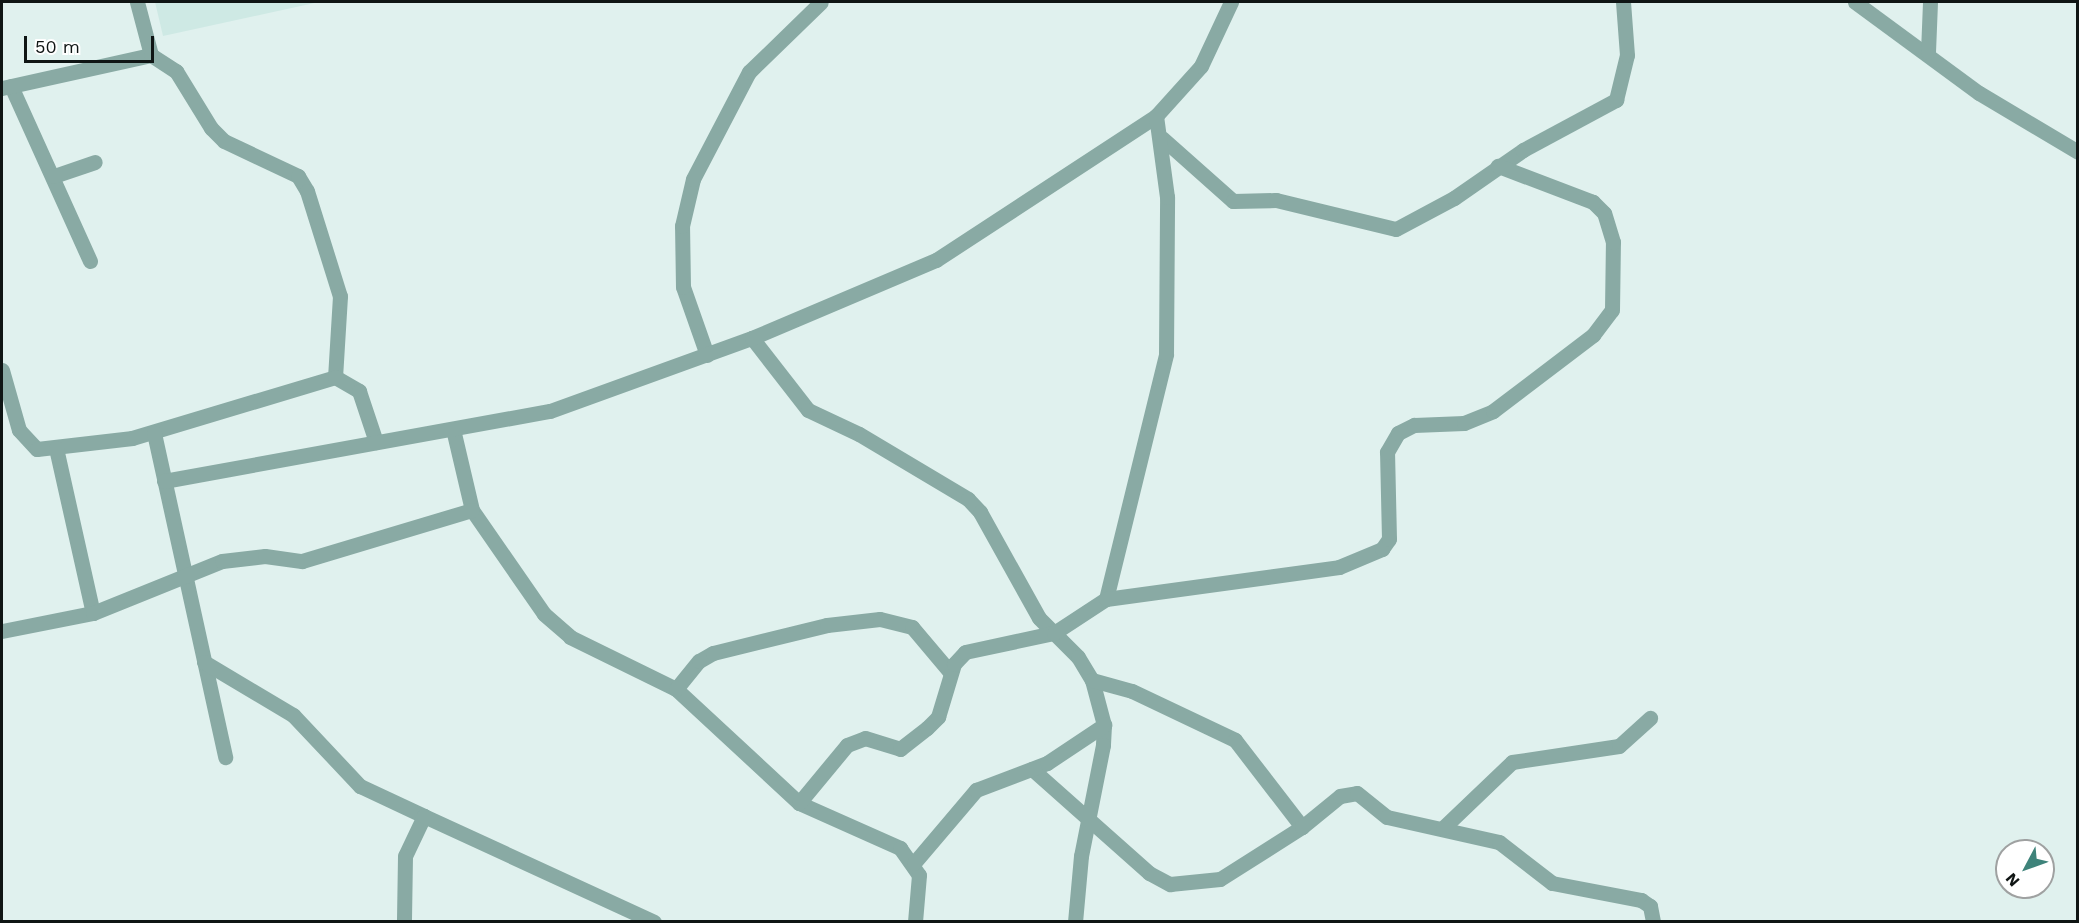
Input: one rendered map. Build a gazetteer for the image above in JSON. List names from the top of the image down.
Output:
{
  "scale_bar": "50 m",
  "north": "bottom left"
}
